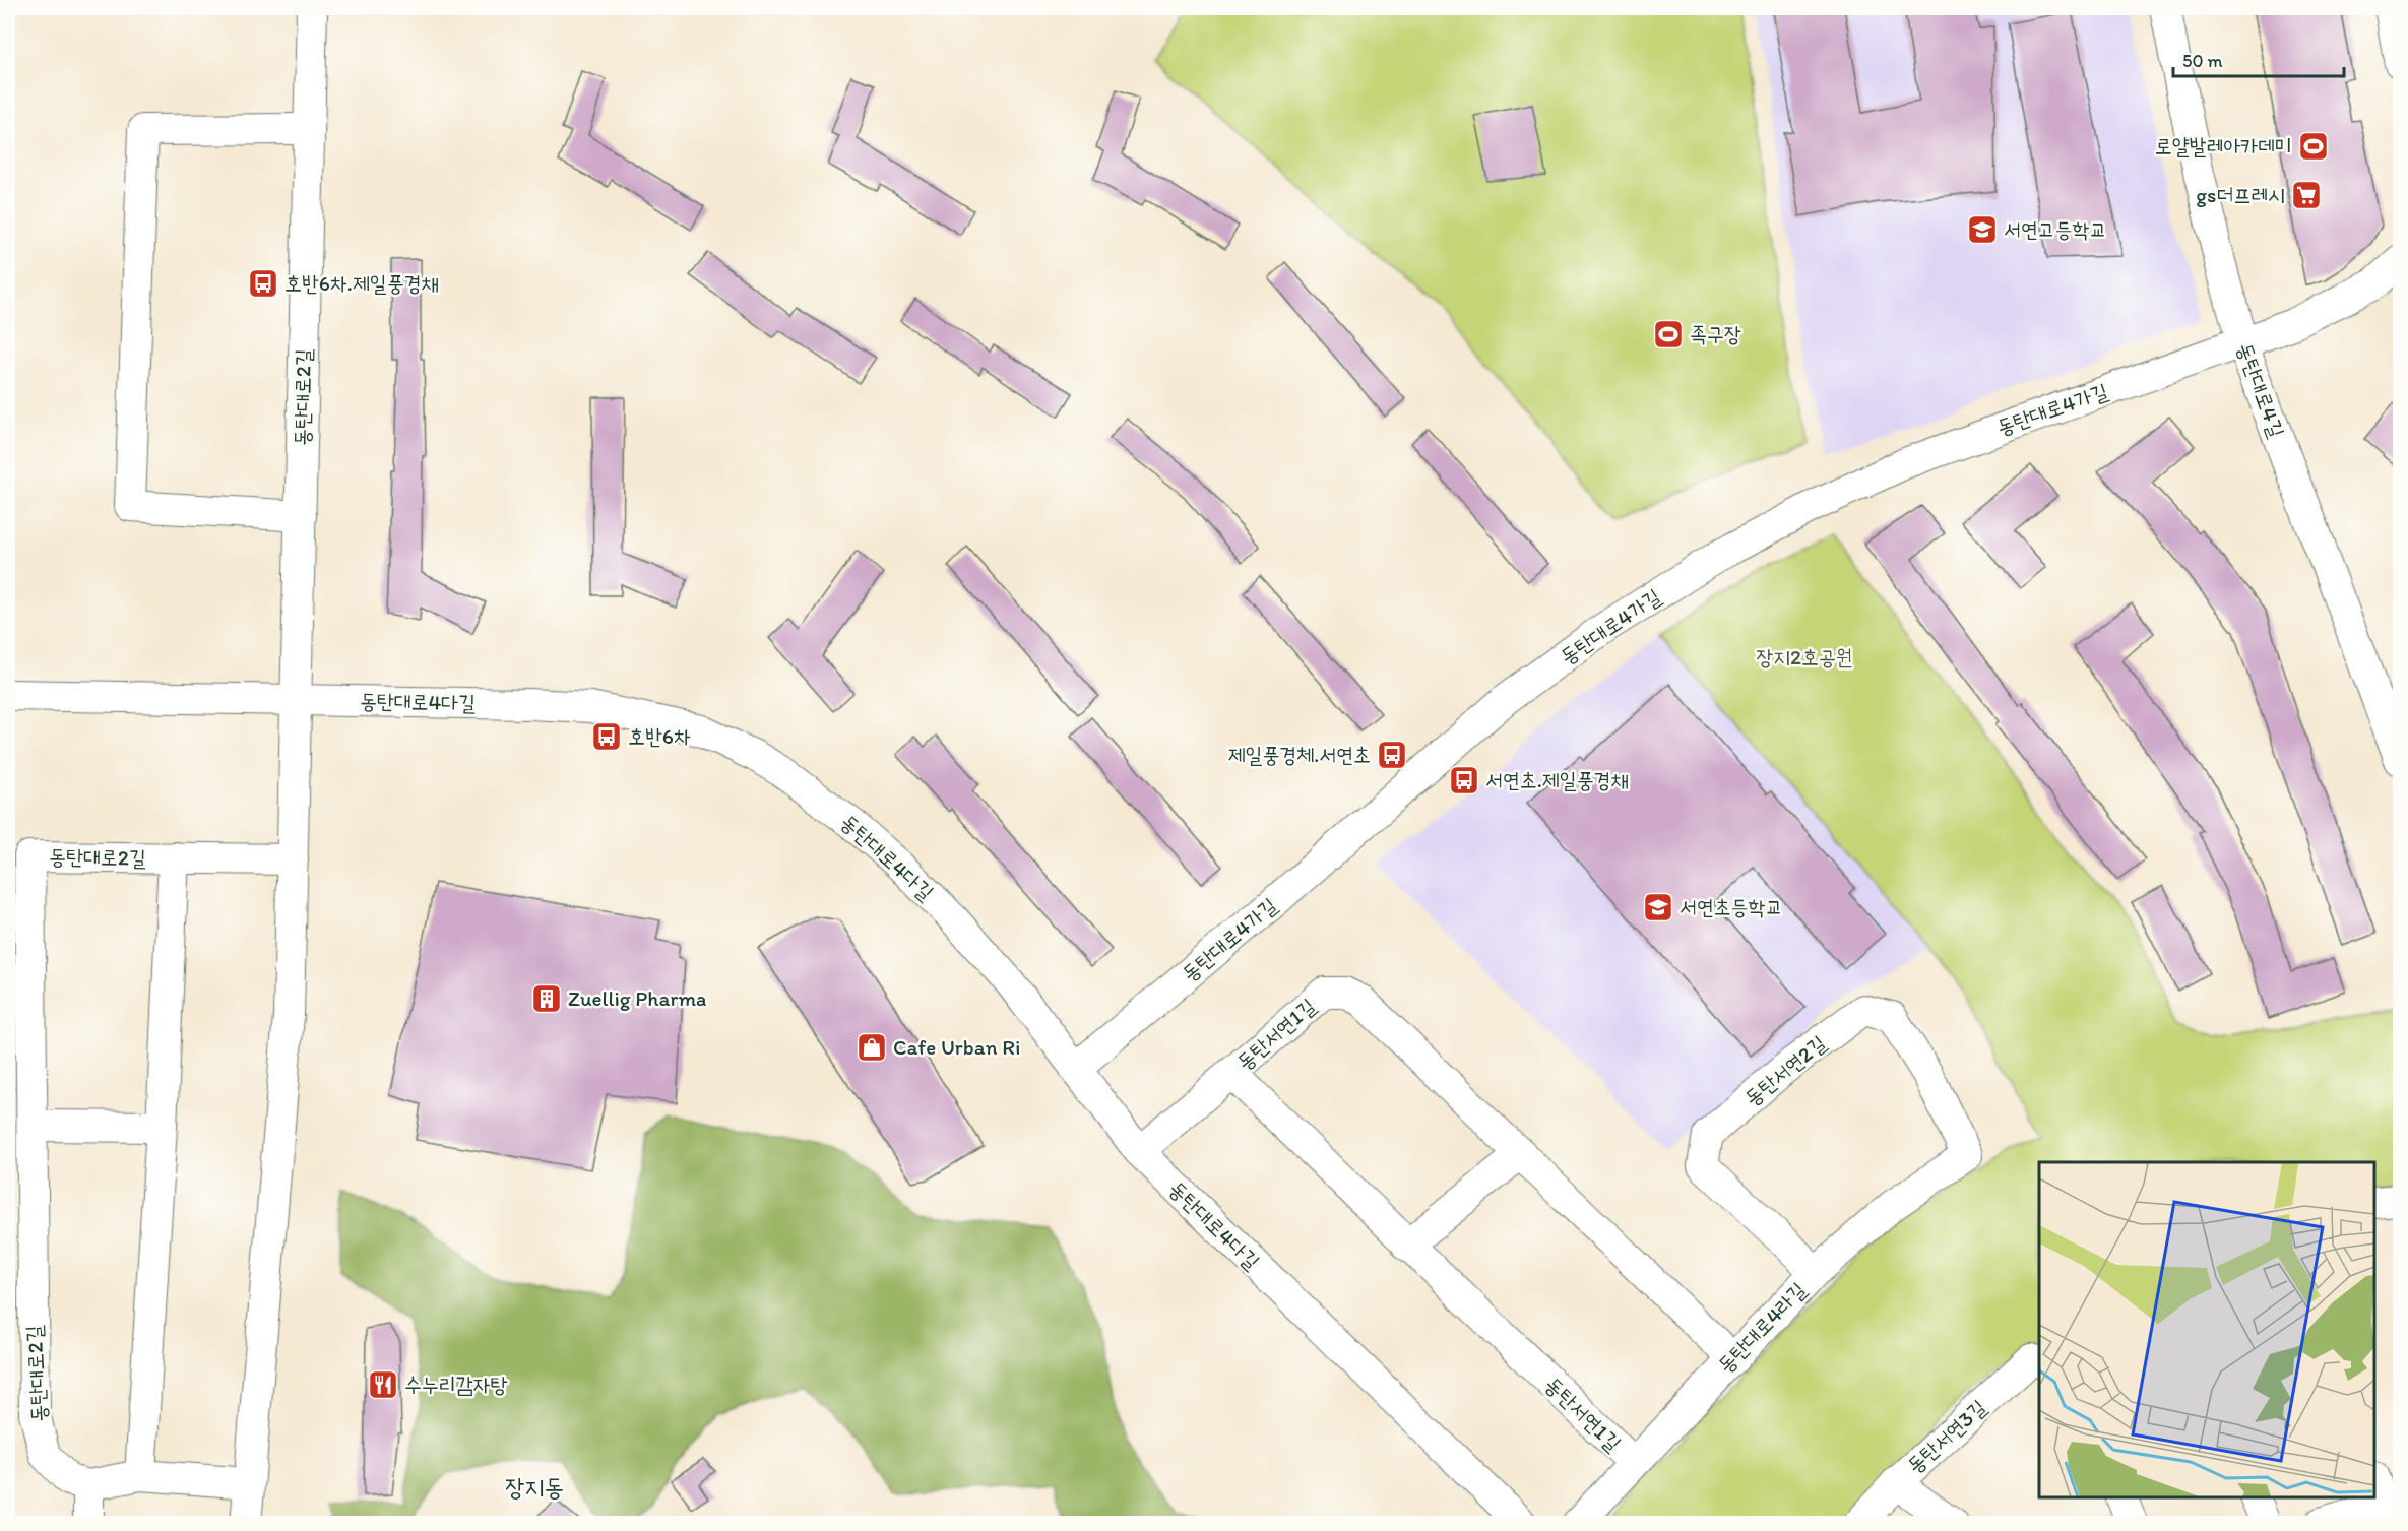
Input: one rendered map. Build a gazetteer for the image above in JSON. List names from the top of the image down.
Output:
{
  "streets": {
    "street": [
      "동탄대로4길",
      "동탄대로2길",
      "동탄대로4가길",
      "동탄대로4다길",
      "동탄서연1길",
      "동탄서연2길",
      "동탄대로4라길",
      "동탄서연3길"
    ]
  },
  "crossings": [
    ["동탄대로4길", "동탄대로4가길"],
    ["동탄대로2길", "동탄대로4다길"],
    ["동탄대로4가길", "동탄대로4다길"],
    ["동탄서연1길", "동탄대로4라길"],
    ["동탄서연2길", "동탄대로4라길"]
  ],
  "districts": ["장지동"],
  "parks": ["장지2호공원"],
  "places": {
    "sports": ["로얄발레아카데미", "족구장"],
    "supermarket": ["gs더프레시"],
    "school or university": ["서연고등학교", "서연초등학교"],
    "bus stop": [
      "호반6차.제일풍경채",
      "호반6차",
      "제일풍경체.서연초",
      "서연초.제일풍경채"
    ],
    "building": ["Zuellig Pharma"],
    "shop": ["Cafe Urban Ri"],
    "restaurant": ["수누리감자탕"]
  },
  "scale_bar": "50 m"
}
